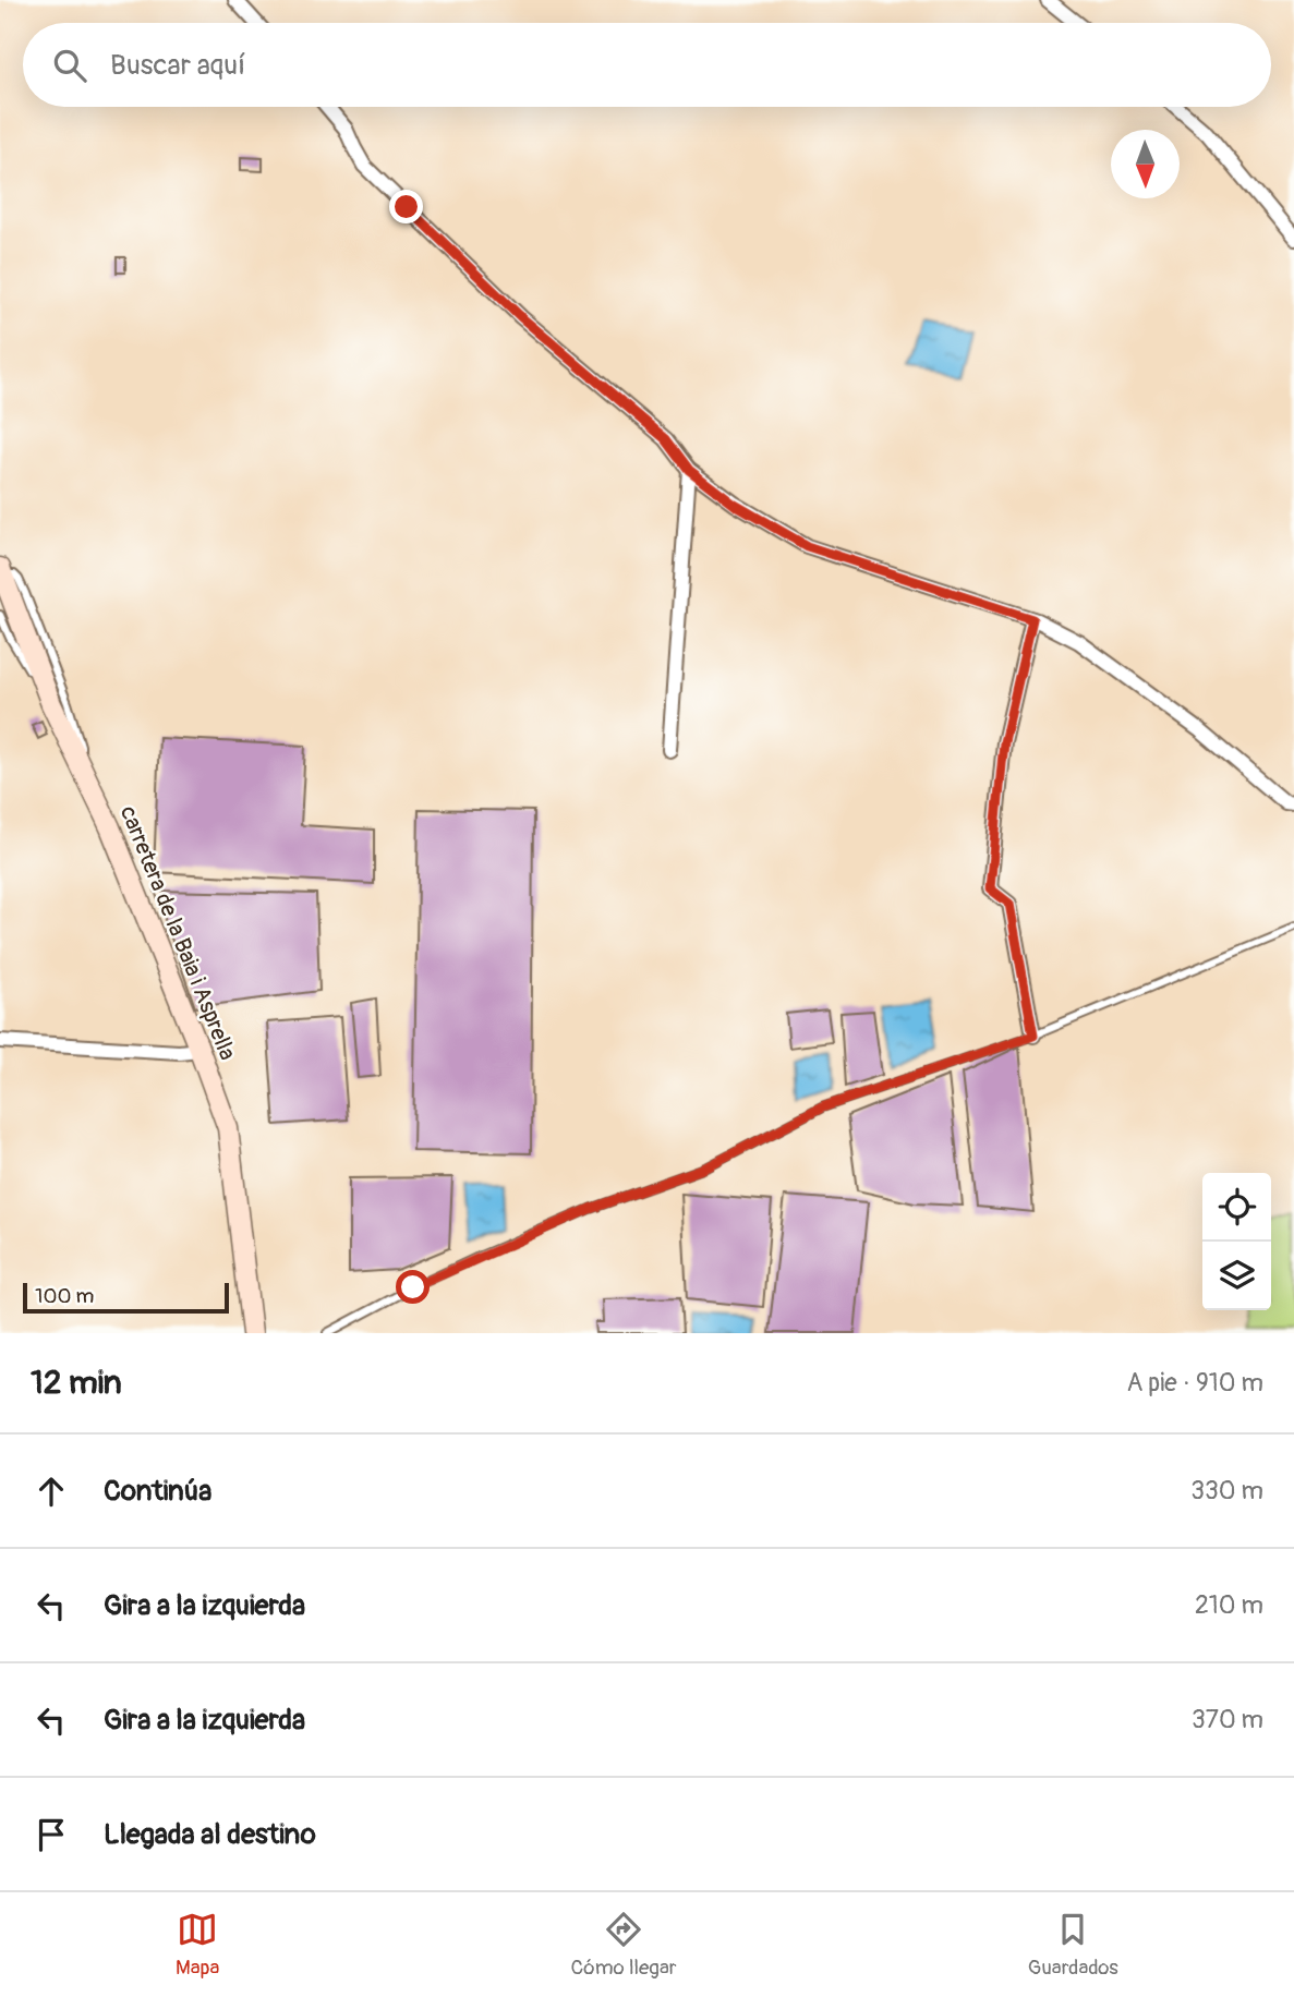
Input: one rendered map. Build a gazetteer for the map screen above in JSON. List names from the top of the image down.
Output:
{
  "streets": {
    "main road": ["carretera de la Baia i Asprella"]
  },
  "scale_bar": "100 m",
  "north": "bottom",
  "page": {
    "search": "Buscar aquí",
    "scale": "100 m",
    "heading": ["12 min", "A pie · 910 m"],
    "list": [
      ["Continúa", "330 m"],
      ["Gira a la izquierda", "210 m"],
      ["Gira a la izquierda", "370 m"],
      "Llegada al destino"
    ],
    "nav": ["Mapa", "Cómo llegar", "Guardados"]
  }
}
